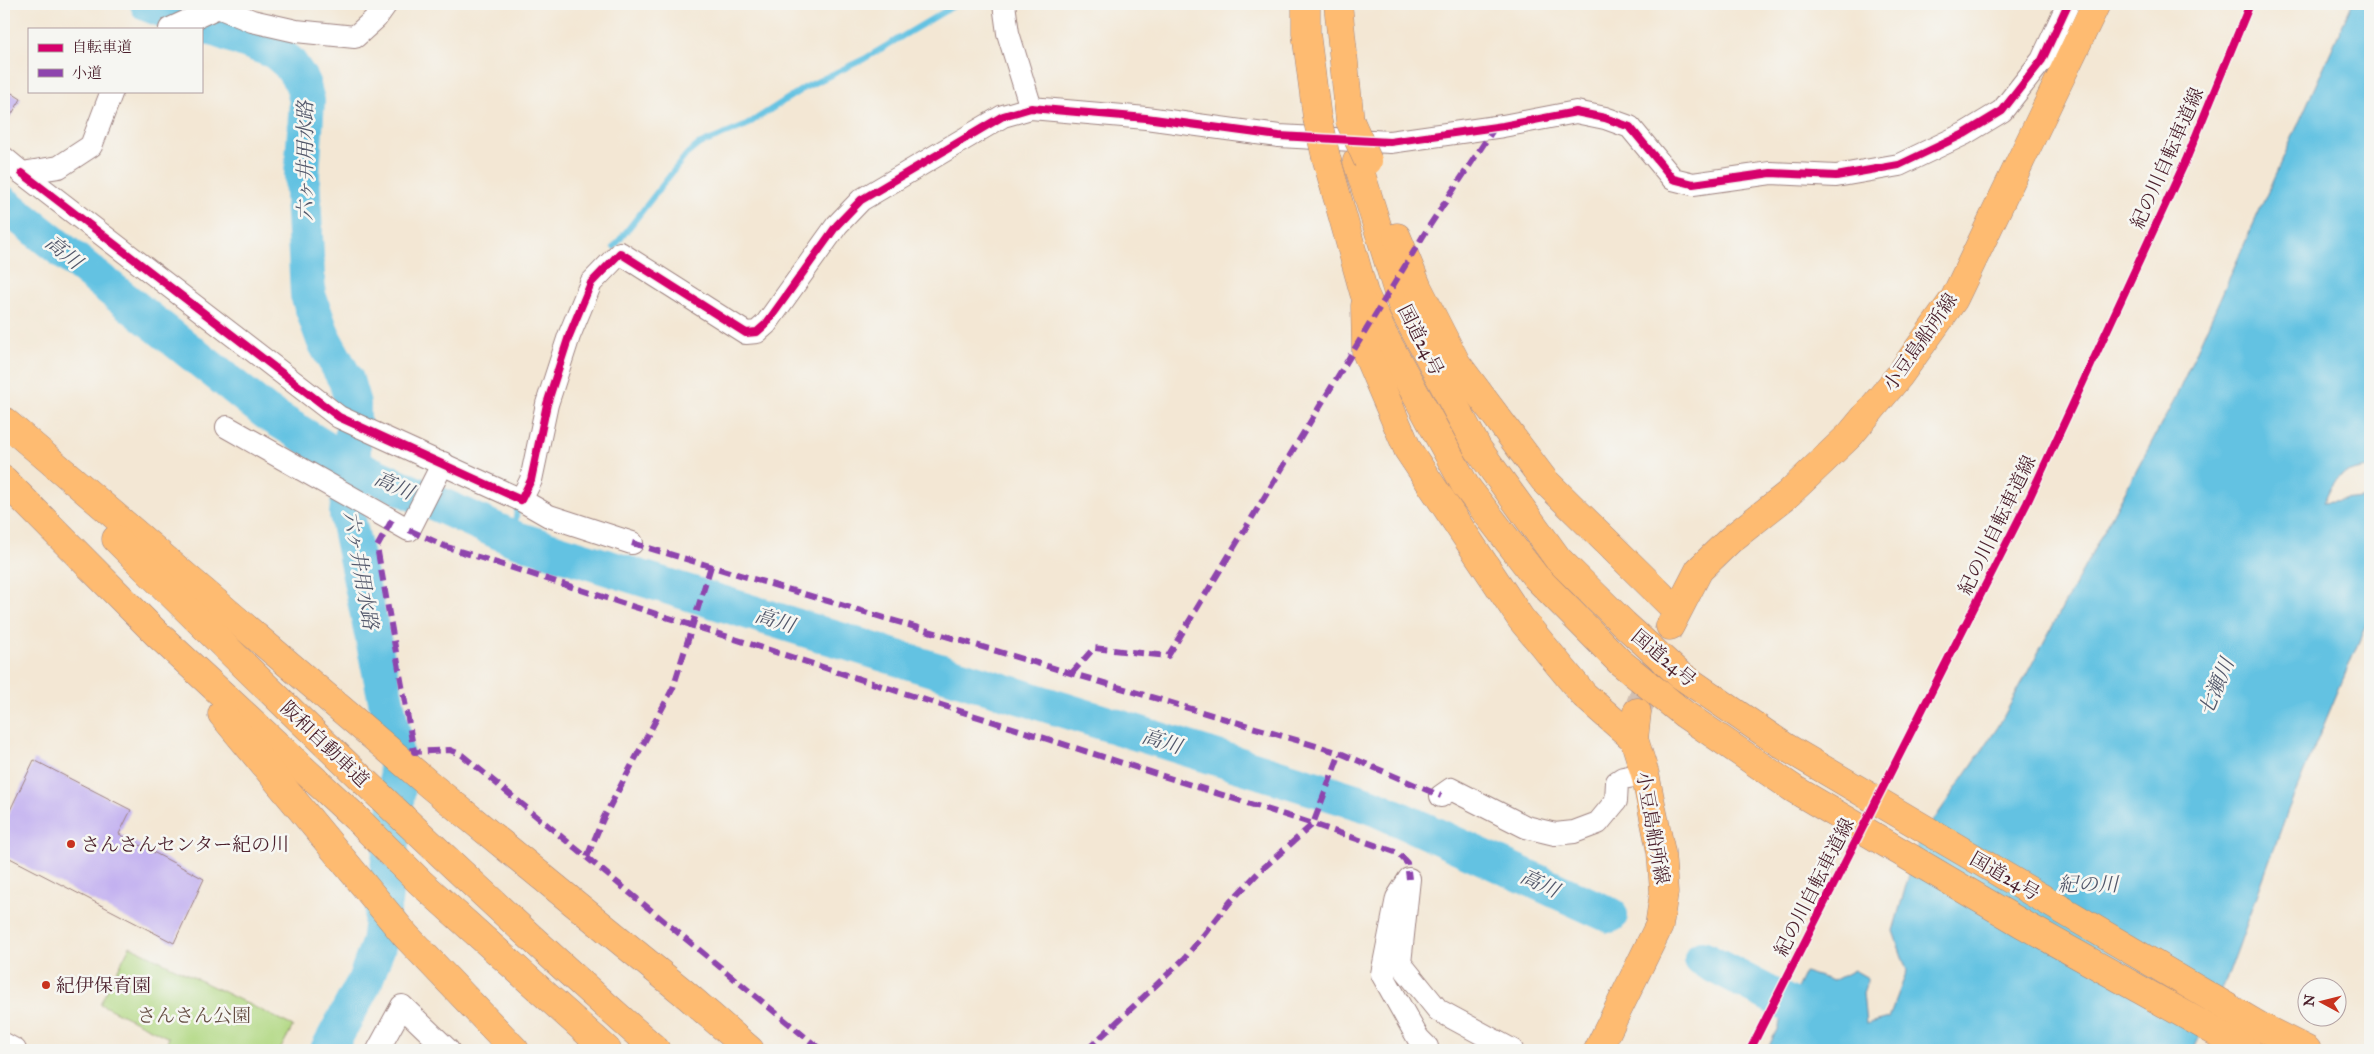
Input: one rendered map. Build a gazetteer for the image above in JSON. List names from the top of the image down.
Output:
{
  "streets": {
    "main road": ["国道24号", "小豆島船所線", "阪和自動車道"],
    "cycle path": ["紀の川自転車道線"]
  },
  "crossings": [
    ["国道24号", "小豆島船所線"]
  ],
  "water": [
    "六ヶ井用水路",
    "高川",
    "七瀬川",
    "紀の川"
  ],
  "parks": ["さんさん公園"],
  "places": ["さんさんセンター紀の川", "紀伊保育園"],
  "legend": ["自転車道", "小道"],
  "north": "left"
}
